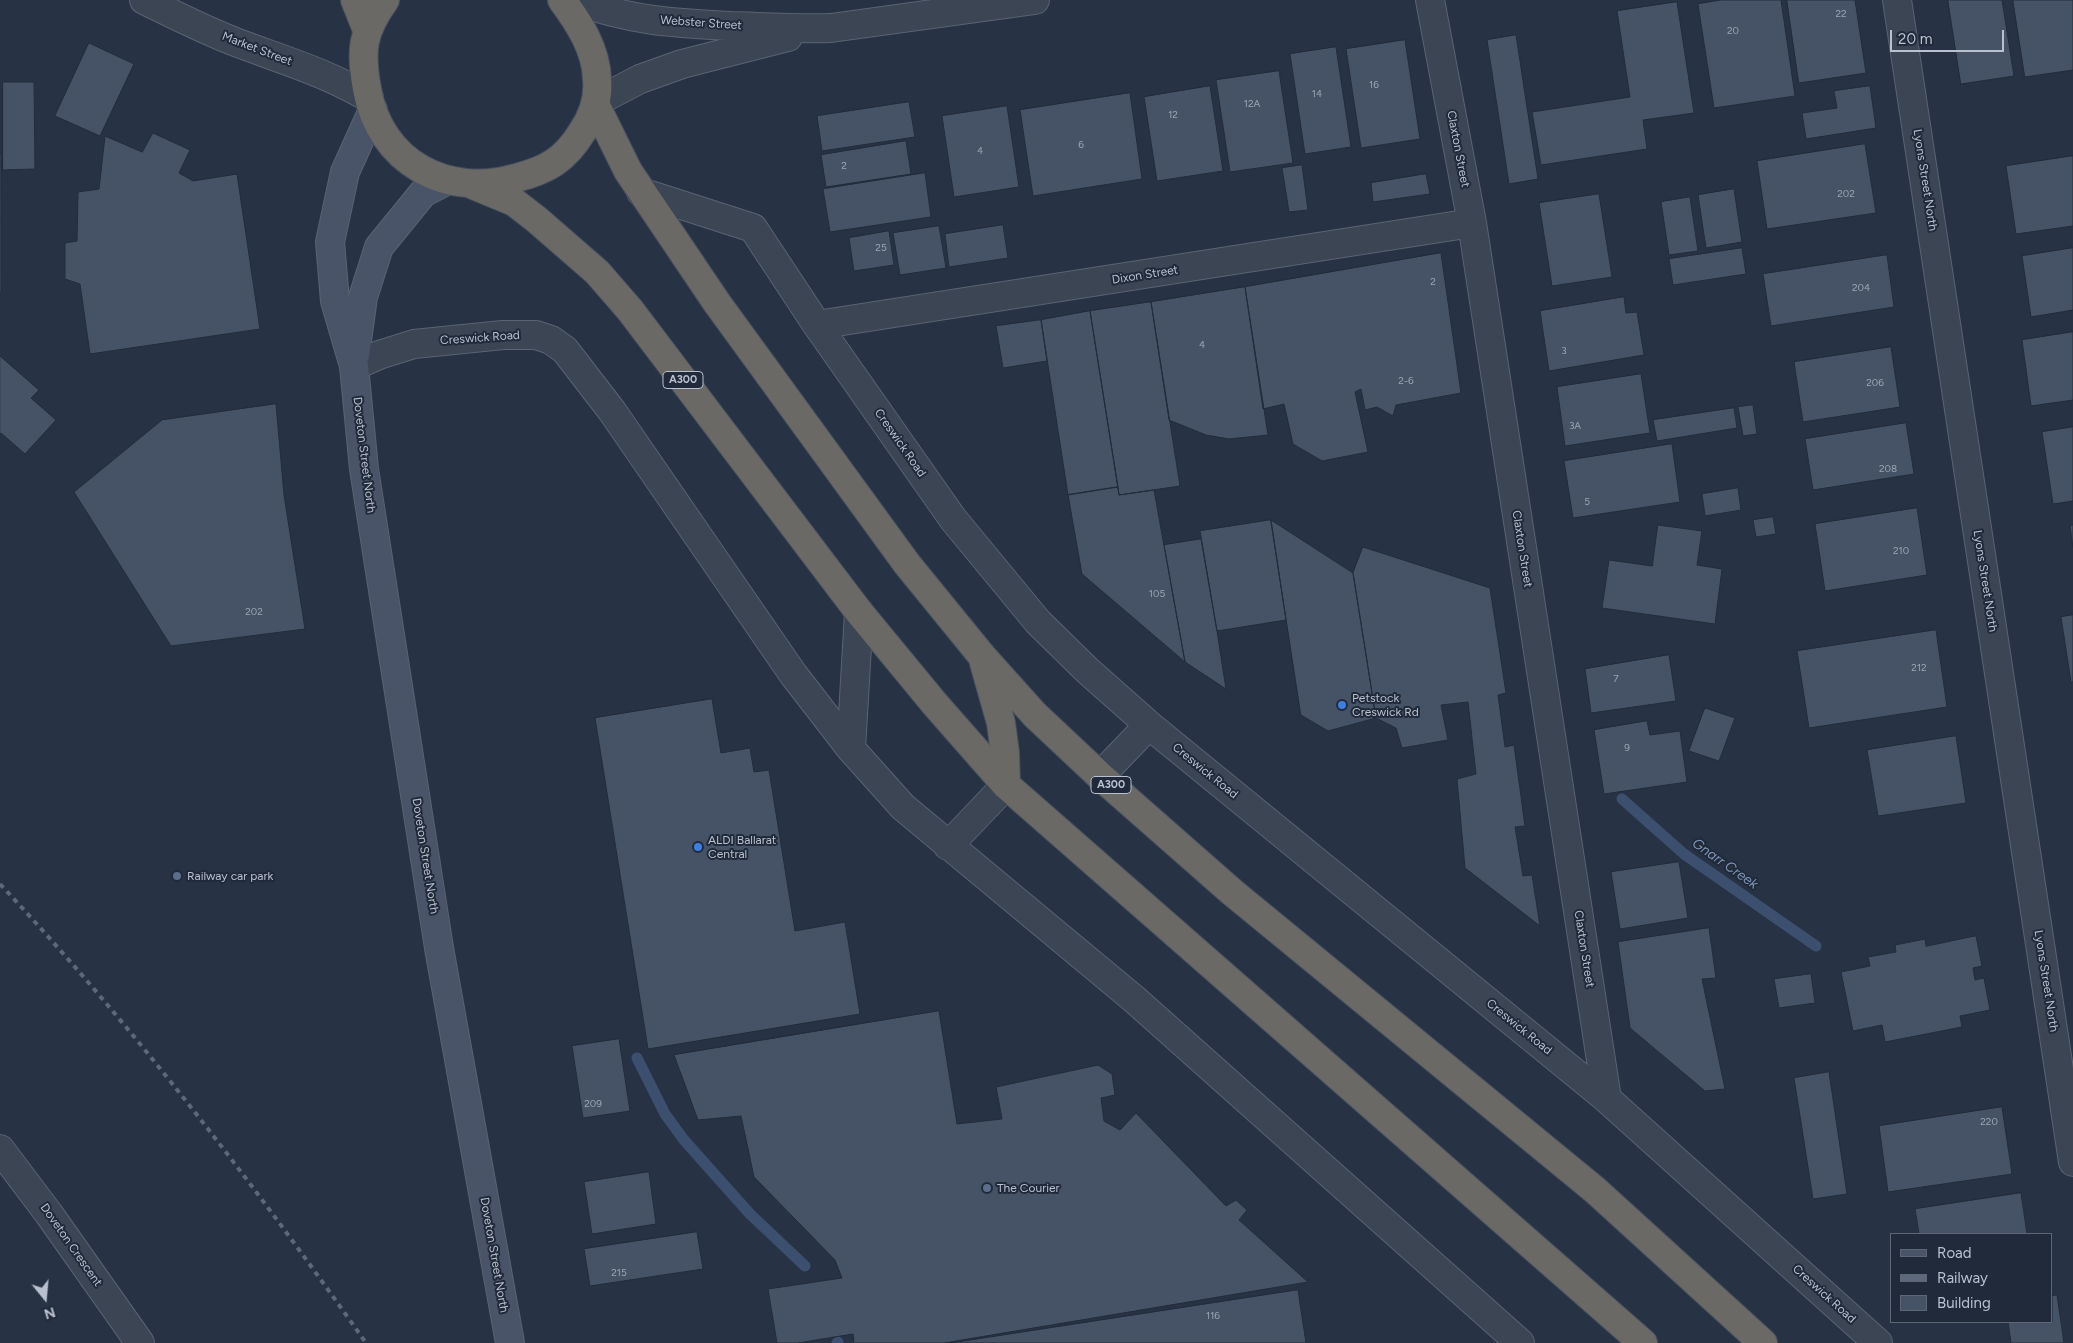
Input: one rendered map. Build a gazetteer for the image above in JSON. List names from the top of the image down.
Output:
{
  "streets": {
    "highway": ["A300"],
    "main road": ["Doveton Street North"],
    "street": [
      "Webster Street",
      "Market Street",
      "Claxton Street",
      "Lyons Street North",
      "Dixon Street",
      "Creswick Road",
      "Doveton Crescent"
    ]
  },
  "crossings": [
    ["Webster Street", "A300"],
    ["Market Street", "A300"],
    ["Market Street", "Doveton Street North"],
    ["Claxton Street", "Dixon Street"],
    ["Claxton Street", "Creswick Road"],
    ["Dixon Street", "Creswick Road"],
    ["Creswick Road", "A300"],
    ["Creswick Road", "Doveton Street North"],
    ["A300", "Doveton Street North"]
  ],
  "water": ["Gnarr Creek"],
  "places": [
    "Petstock Creswick Rd",
    "ALDI Ballarat Central",
    "Railway car park",
    "The Courier"
  ],
  "house_numbers": [
    "22",
    "20",
    "16",
    "14",
    "12A",
    "12",
    "6",
    "4",
    "2",
    "202",
    "25",
    "2",
    "204",
    "4",
    "3",
    "2-6",
    "206",
    "3A",
    "208",
    "5",
    "210",
    "105",
    "202",
    "212",
    "7",
    "9",
    "209",
    "220",
    "215",
    "116"
  ],
  "legend": ["Road", "Railway", "Building"],
  "scale_bar": "20 m",
  "north": "bottom"
}
